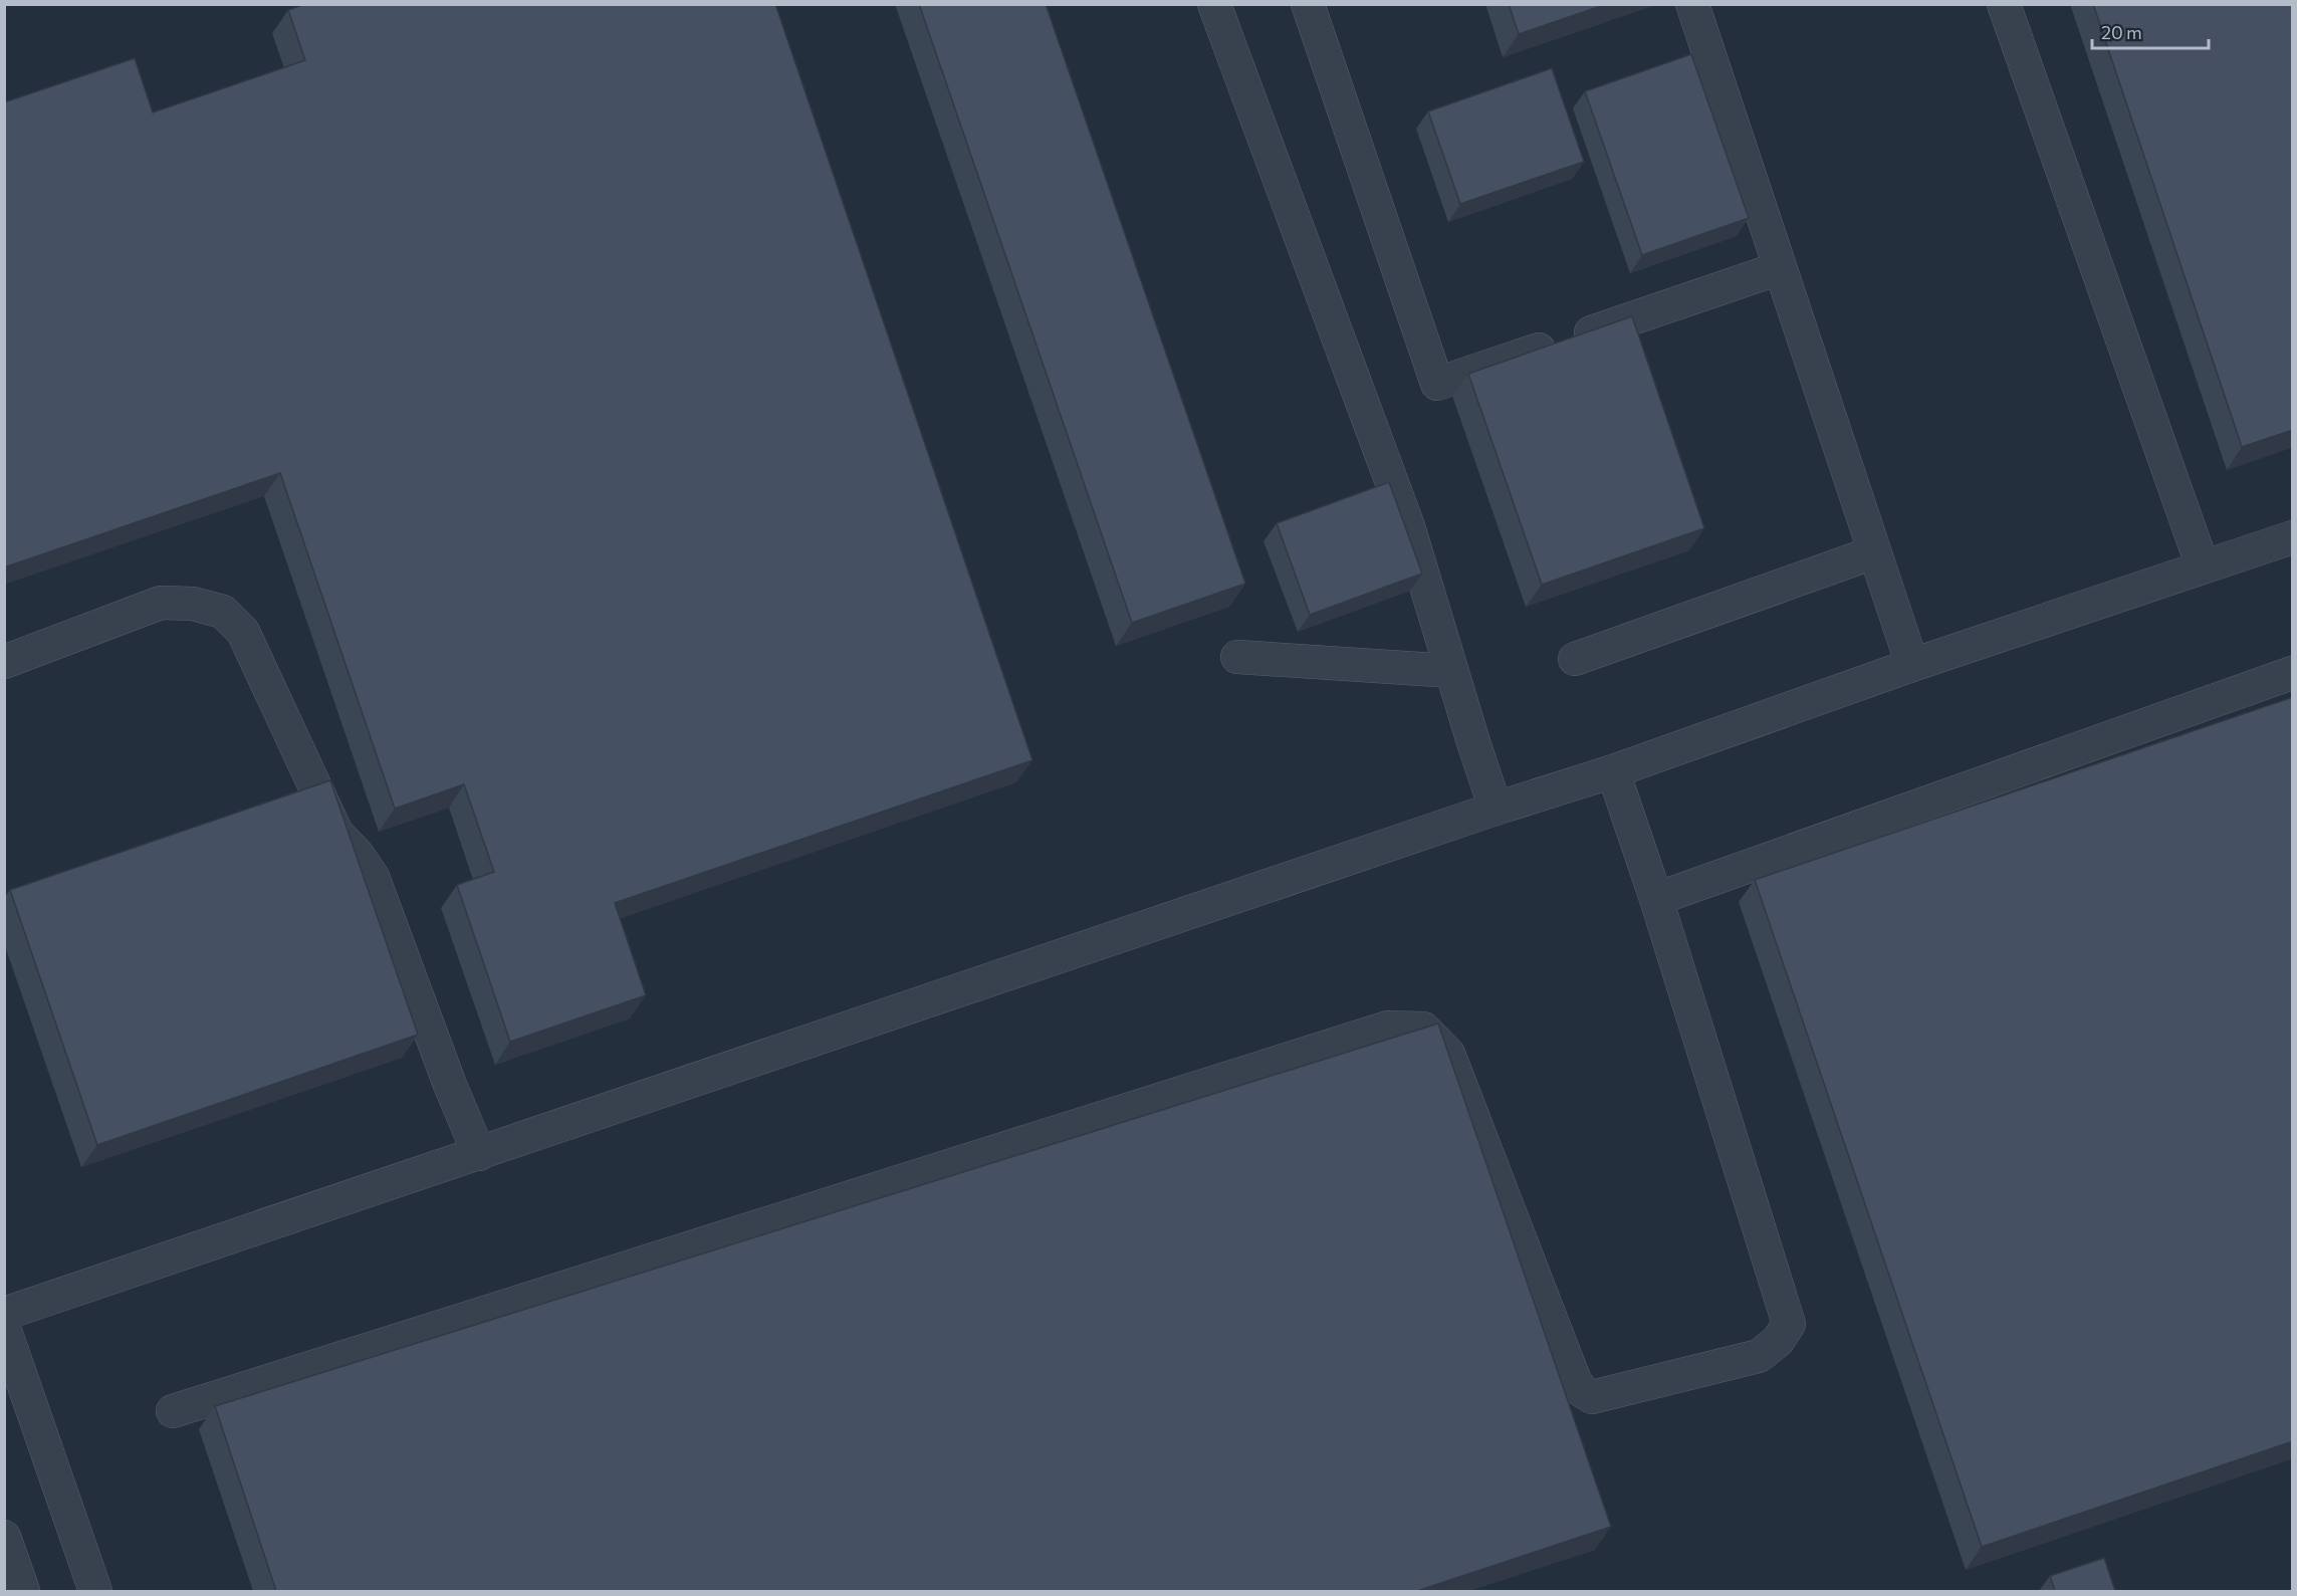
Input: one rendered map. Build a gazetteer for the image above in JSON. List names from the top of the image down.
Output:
{
  "scale_bar": "20 m"
}
